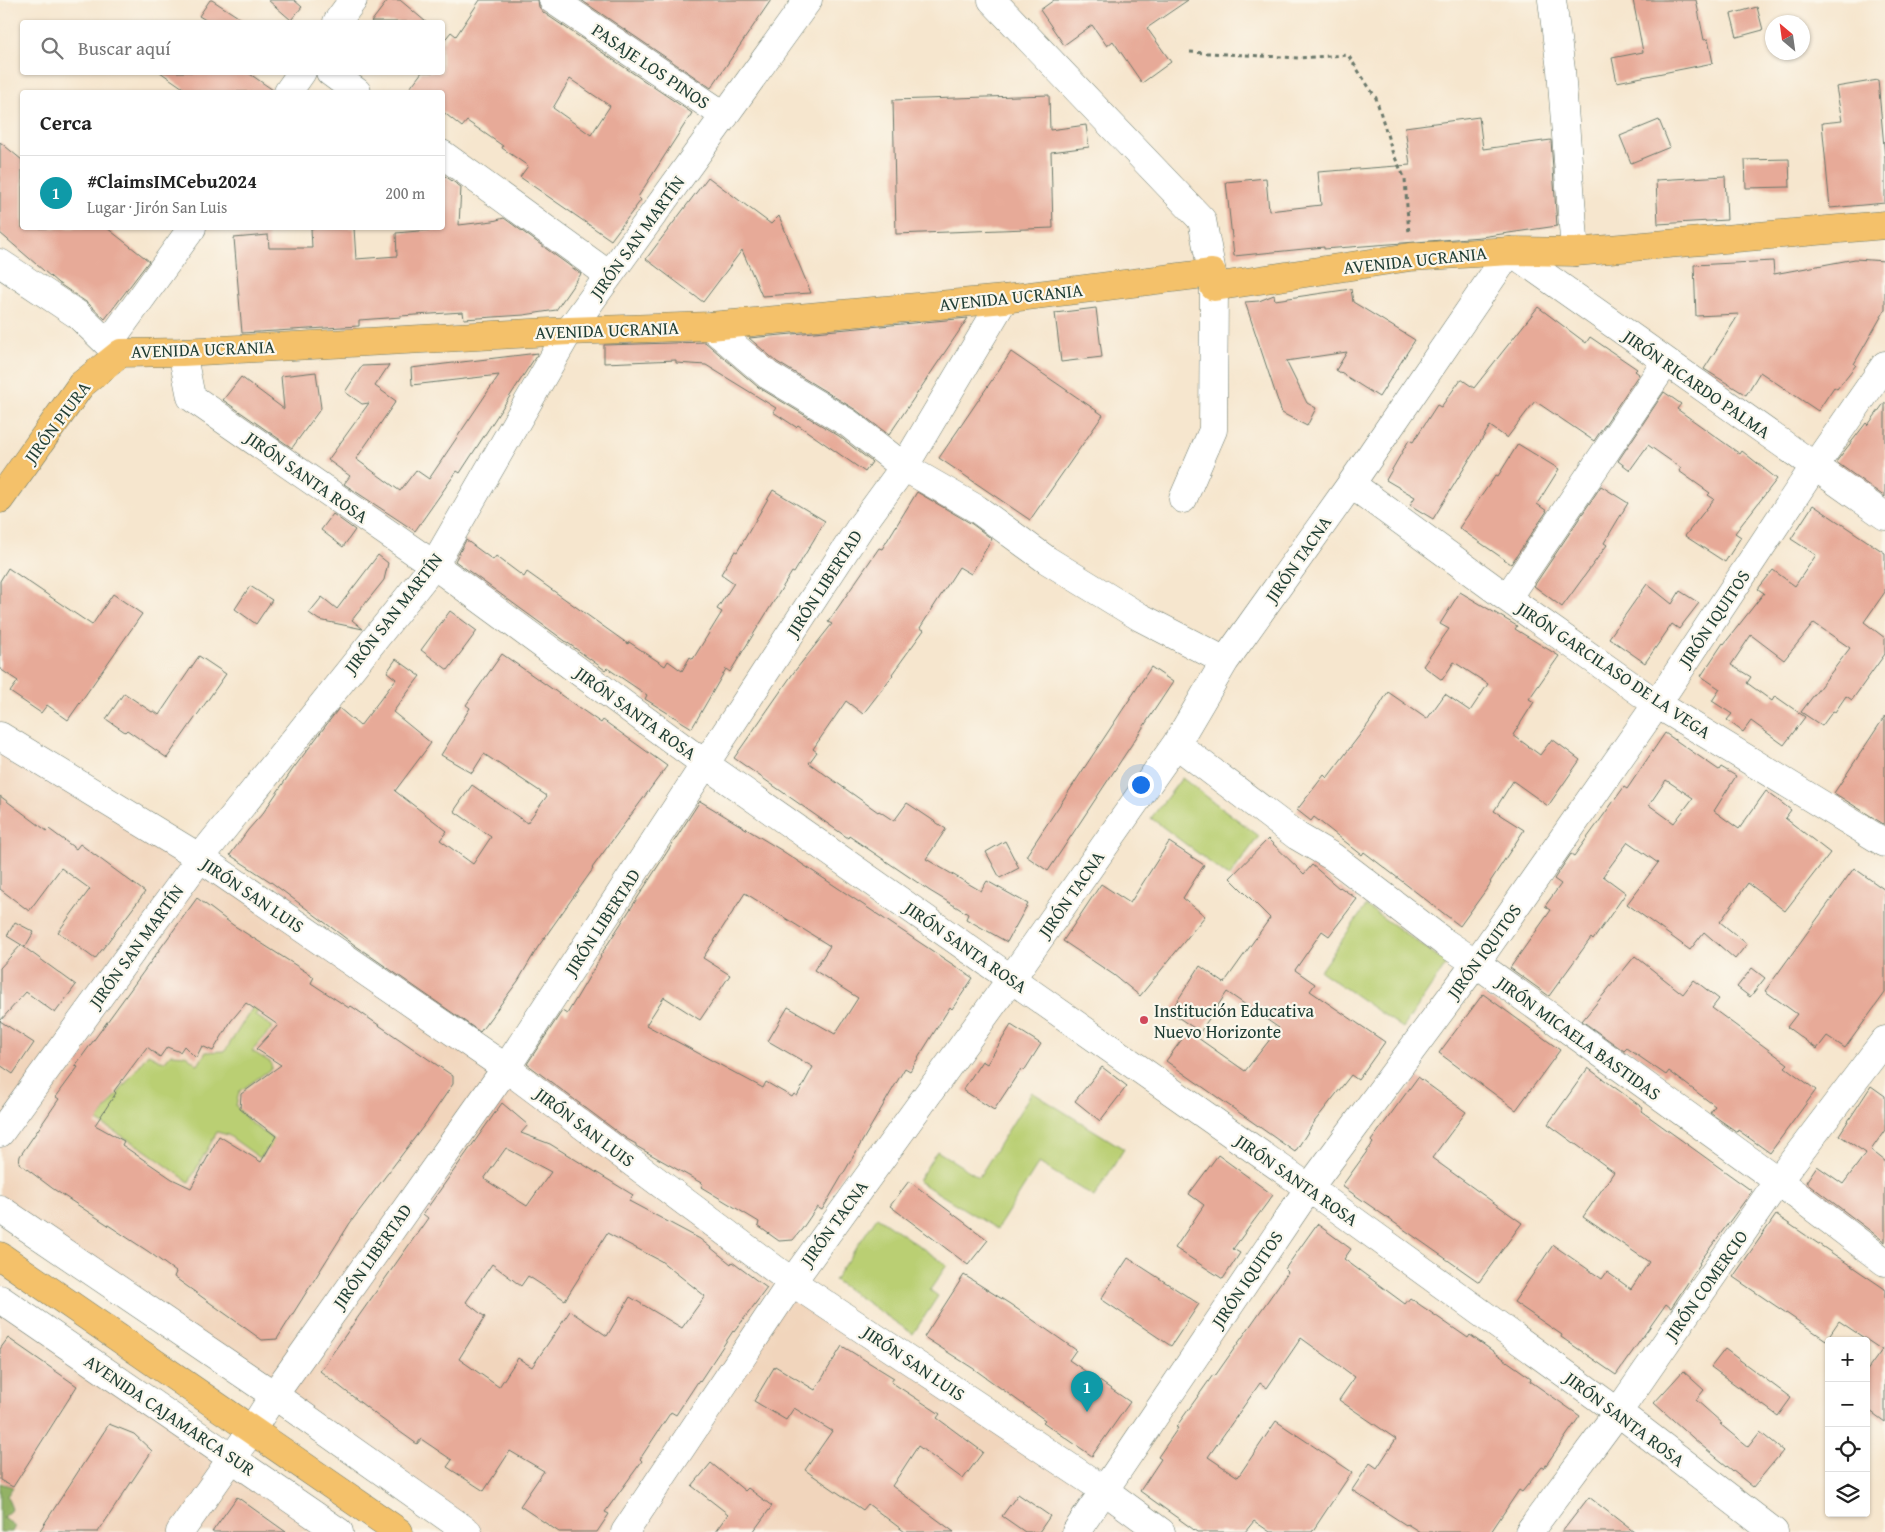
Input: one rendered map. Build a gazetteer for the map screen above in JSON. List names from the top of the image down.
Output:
{
  "streets": {
    "main road": ["AVENIDA UCRANIA", "JIRÓN PIURA"],
    "street": [
      "PASAJE LOS PINOS",
      "JIRÓN SAN MARTÍN",
      "JIRÓN RICARDO PALMA",
      "JIRÓN SANTA ROSA",
      "JIRÓN TACNA",
      "JIRÓN LIBERTAD",
      "JIRÓN IQUITOS",
      "JIRÓN GARCILASO DE LA VEGA",
      "JIRÓN SAN LUIS",
      "JIRÓN MICAELA BASTIDAS",
      "JIRÓN COMERCIO",
      "AVENIDA CAJAMARCA SUR"
    ]
  },
  "crossings": [
    ["PASAJE LOS PINOS", "JIRÓN SAN MARTÍN"],
    ["JIRÓN SAN MARTÍN", "AVENIDA UCRANIA"],
    ["JIRÓN SAN MARTÍN", "JIRÓN SANTA ROSA"],
    ["JIRÓN SAN MARTÍN", "JIRÓN SAN LUIS"],
    ["AVENIDA UCRANIA", "JIRÓN RICARDO PALMA"],
    ["AVENIDA UCRANIA", "JIRÓN PIURA"],
    ["AVENIDA UCRANIA", "JIRÓN SANTA ROSA"],
    ["AVENIDA UCRANIA", "JIRÓN TACNA"],
    ["AVENIDA UCRANIA", "JIRÓN LIBERTAD"],
    ["JIRÓN RICARDO PALMA", "JIRÓN TACNA"],
    ["JIRÓN RICARDO PALMA", "JIRÓN IQUITOS"],
    ["JIRÓN SANTA ROSA", "JIRÓN TACNA"],
    ["JIRÓN SANTA ROSA", "JIRÓN LIBERTAD"],
    ["JIRÓN SANTA ROSA", "JIRÓN IQUITOS"],
    ["JIRÓN SANTA ROSA", "JIRÓN COMERCIO"],
    ["JIRÓN TACNA", "JIRÓN GARCILASO DE LA VEGA"],
    ["JIRÓN TACNA", "JIRÓN SAN LUIS"],
    ["JIRÓN TACNA", "JIRÓN MICAELA BASTIDAS"],
    ["JIRÓN LIBERTAD", "JIRÓN SAN LUIS"],
    ["JIRÓN LIBERTAD", "AVENIDA CAJAMARCA SUR"],
    ["JIRÓN IQUITOS", "JIRÓN GARCILASO DE LA VEGA"],
    ["JIRÓN IQUITOS", "JIRÓN SAN LUIS"],
    ["JIRÓN IQUITOS", "JIRÓN MICAELA BASTIDAS"],
    ["JIRÓN MICAELA BASTIDAS", "JIRÓN COMERCIO"]
  ],
  "places": ["Institución Educativa Nuevo Horizonte"],
  "north": "top left",
  "page": {
    "search": "Buscar aquí",
    "heading": "Cerca",
    "list": [
      {
        "mark": "1",
        "name": "#ClaimsIMCebu2024",
        "note": "Lugar · Jirón San Luis",
        "value": "200 m"
      }
    ],
    "map_buttons": ["+", "−"],
    "pins": "1"
  }
}
